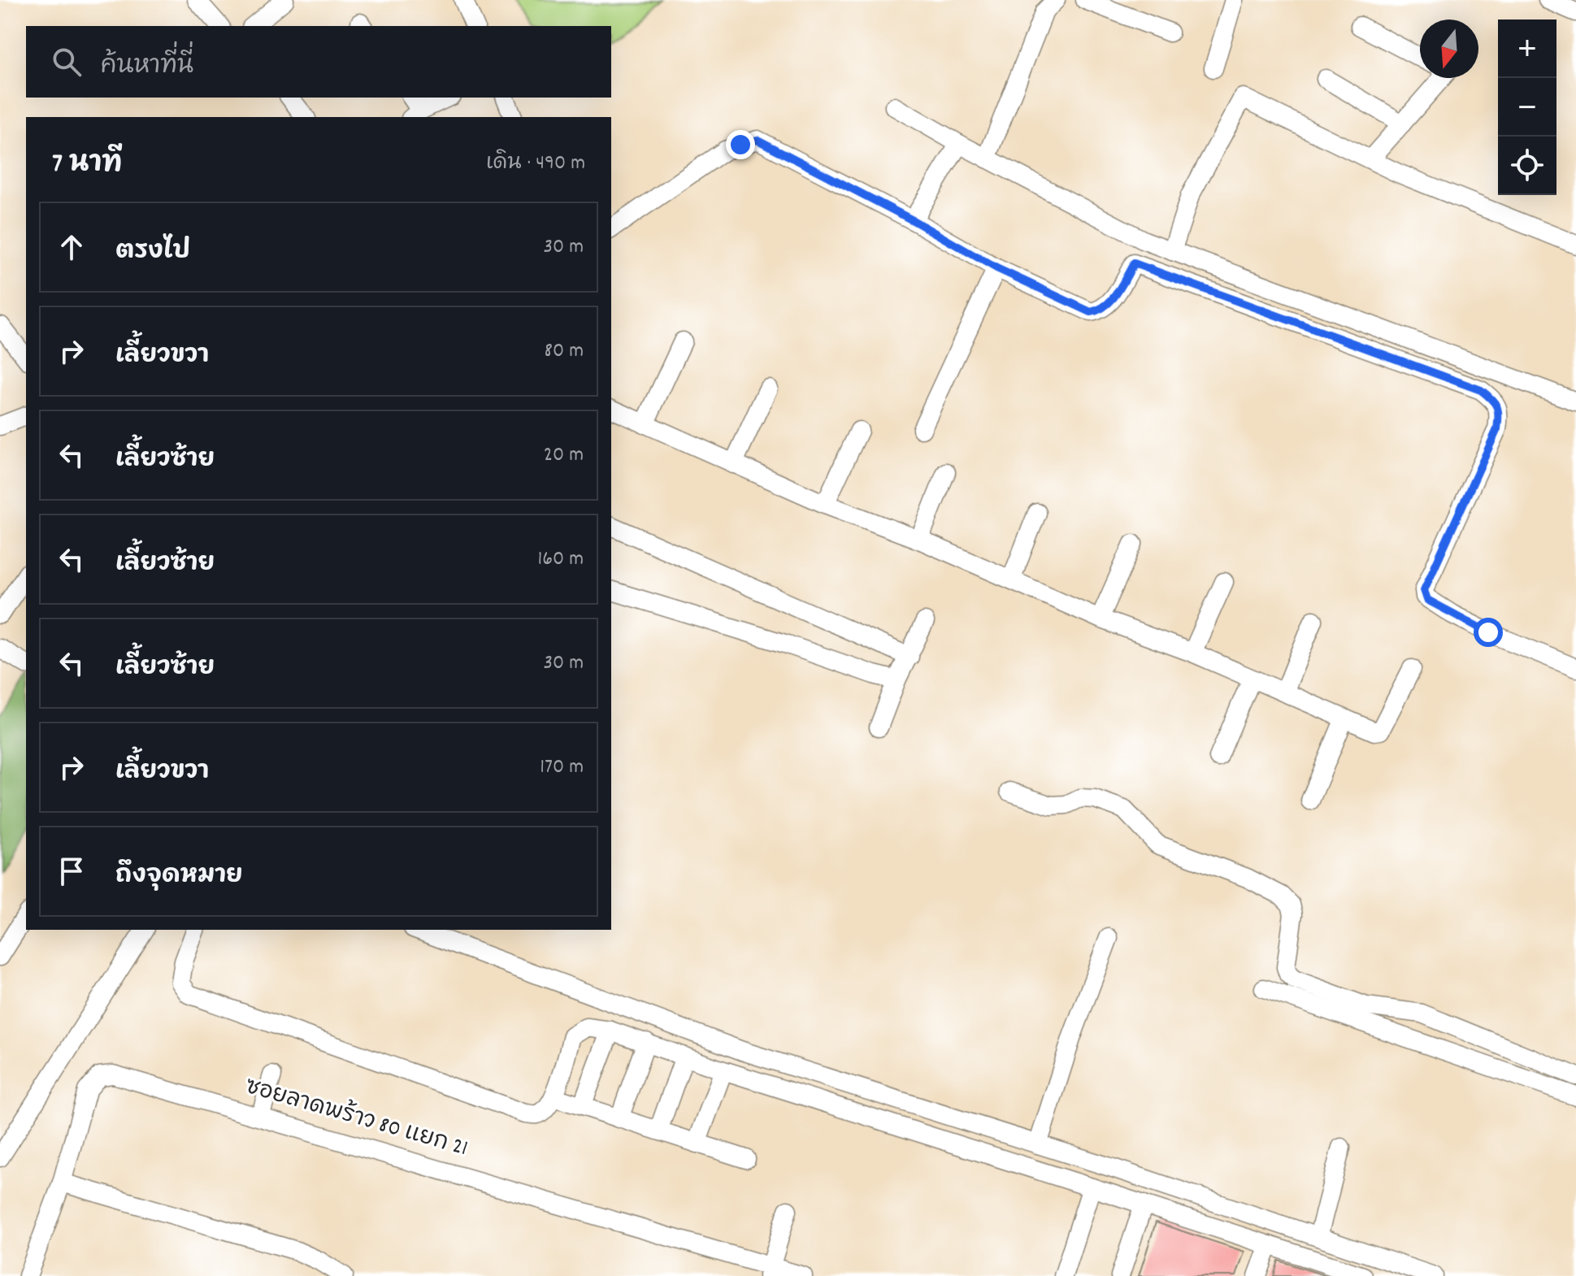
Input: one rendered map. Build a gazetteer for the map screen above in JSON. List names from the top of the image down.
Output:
{
  "streets": {
    "street": ["ซอยลาดพร้าว 80 แยก 21"]
  },
  "north": "bottom",
  "page": {
    "map_buttons": ["+", "−"],
    "search": "ค้นหาที่นี่",
    "heading": ["7 นาที", "เดิน · 490 m"],
    "list": [
      ["ตรงไป", "30 m"],
      ["เลี้ยวขวา", "80 m"],
      ["เลี้ยวซ้าย", "20 m"],
      ["เลี้ยวซ้าย", "160 m"],
      ["เลี้ยวซ้าย", "30 m"],
      ["เลี้ยวขวา", "170 m"],
      "ถึงจุดหมาย"
    ]
  }
}
